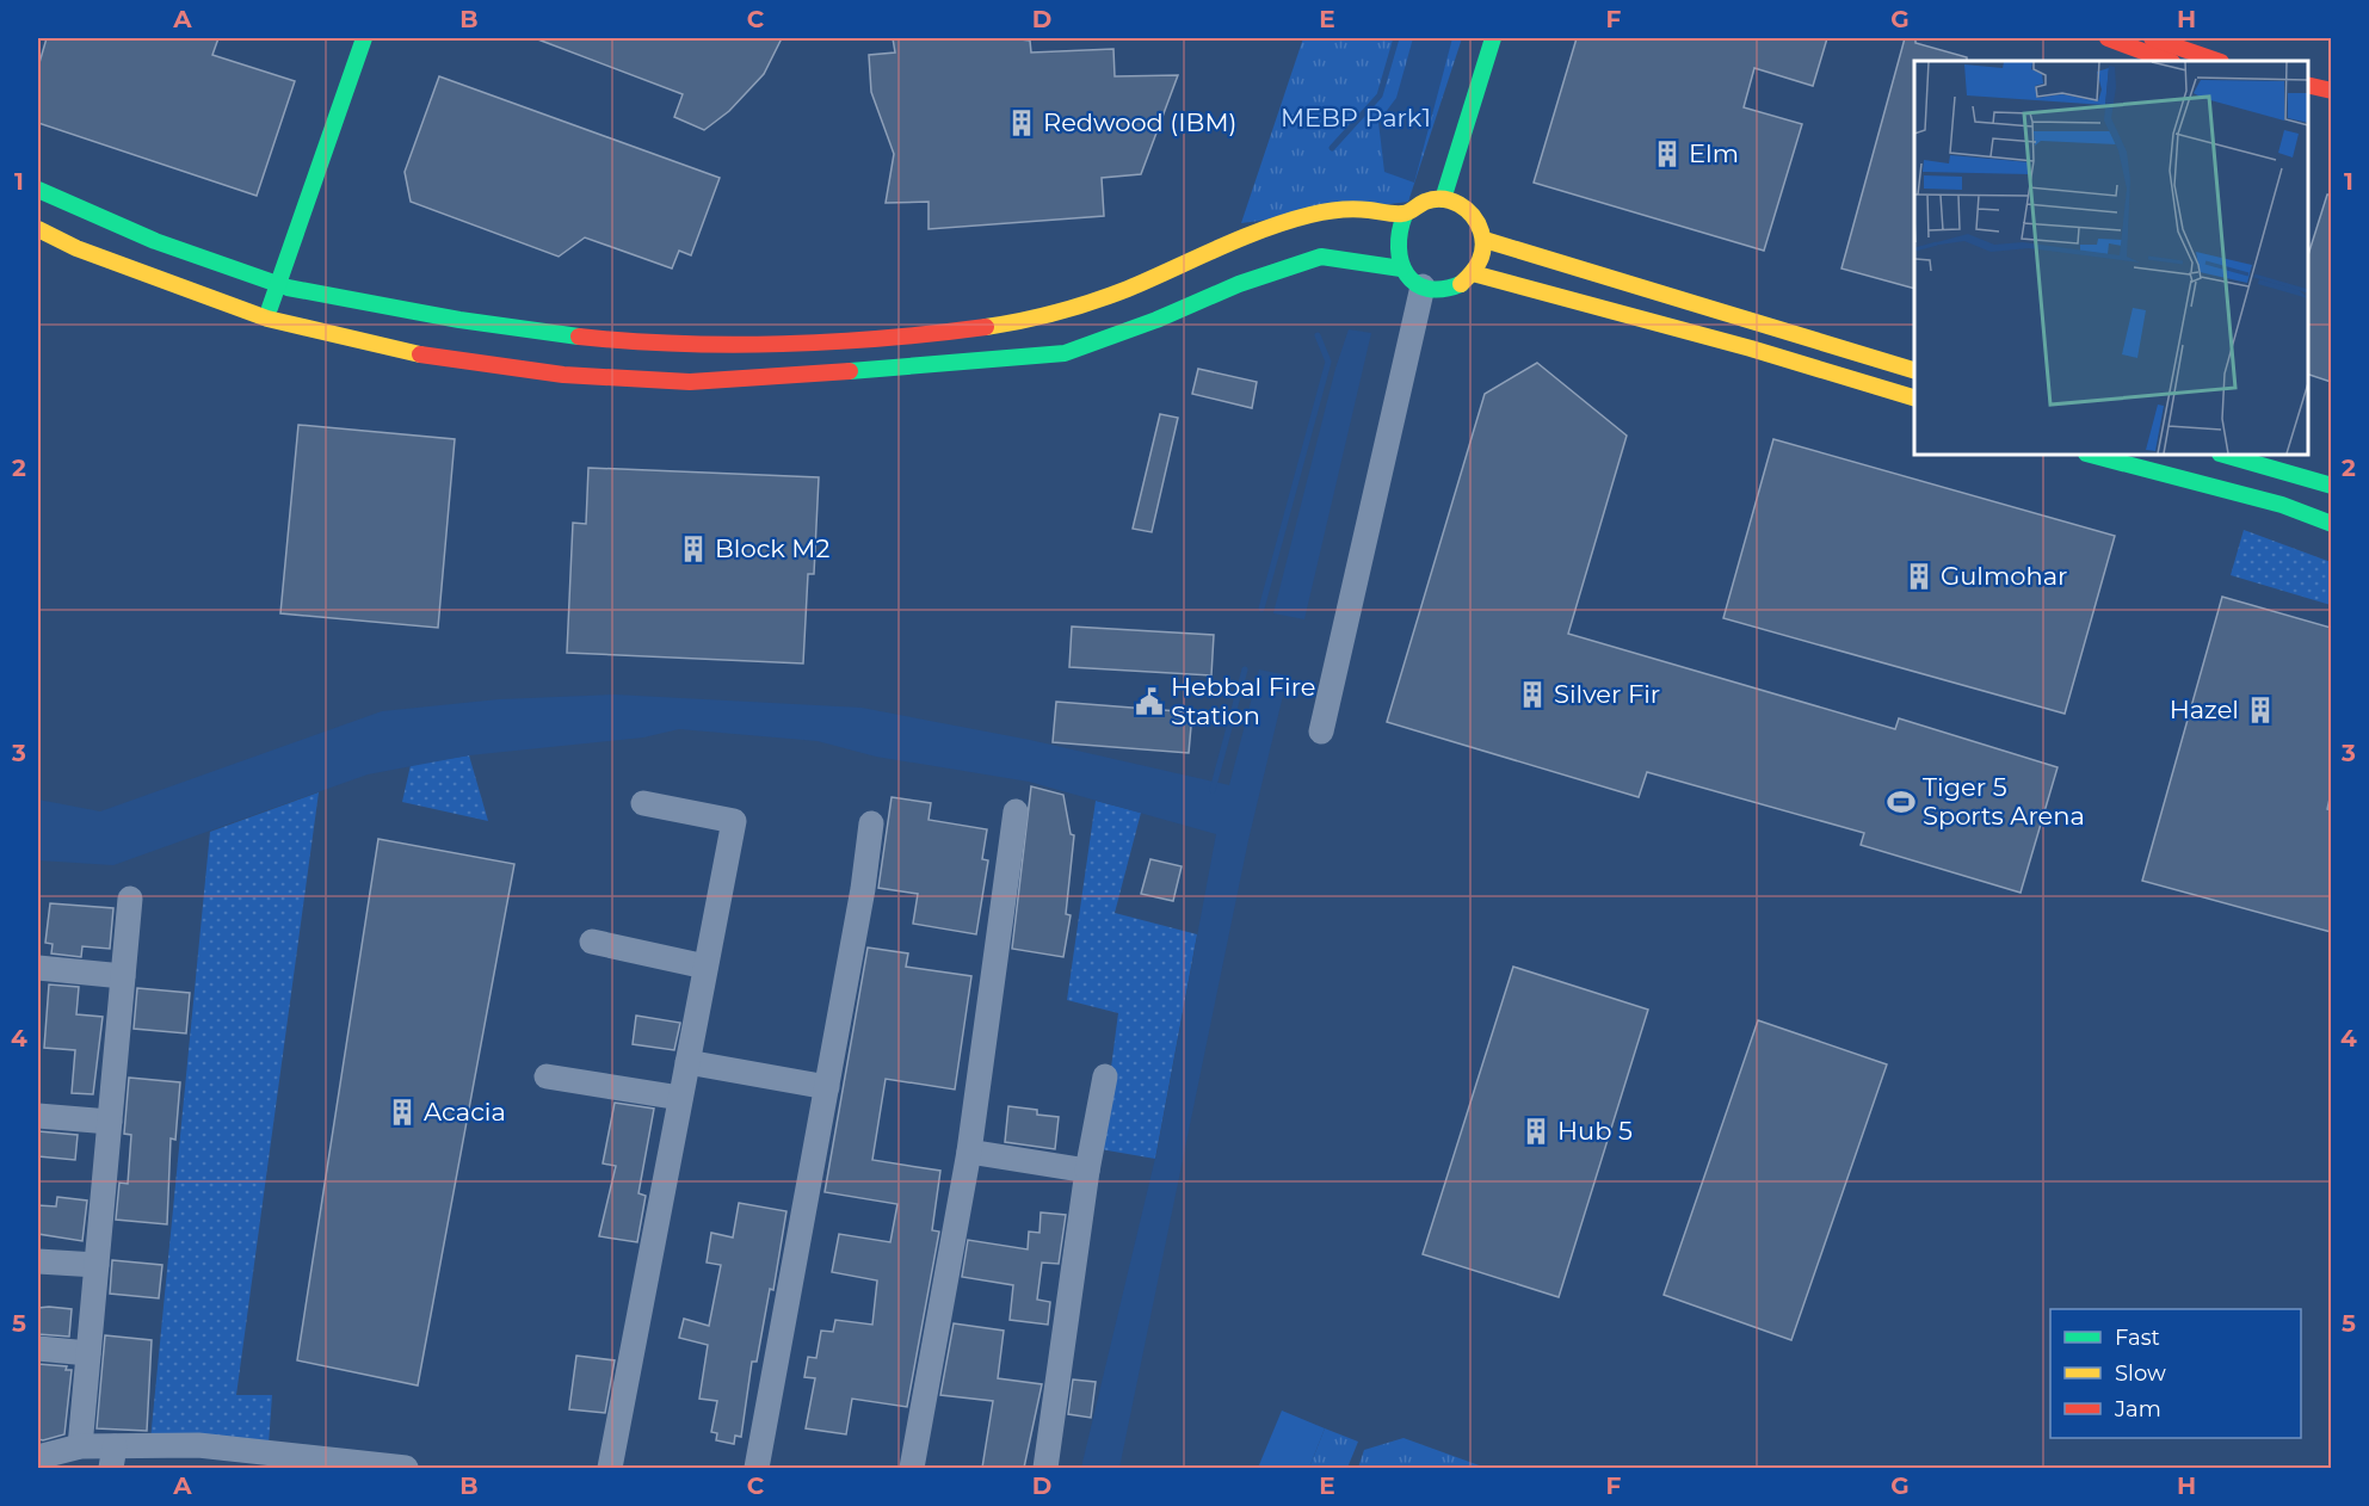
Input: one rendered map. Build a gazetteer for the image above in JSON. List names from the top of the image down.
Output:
{
  "parks": ["MEBP Park1"],
  "places": {
    "building": [
      "Redwood (IBM)",
      "Elm",
      "Block M2",
      "Gulmohar",
      "Silver Fir",
      "Hazel",
      "Acacia",
      "Hub 5"
    ],
    "public building": ["Hebbal Fire Station"],
    "sports": ["Tiger 5 Sports Arena"]
  },
  "legend": ["Fast", "Slow", "Jam"],
  "grid": {
    "columns": [
      "A",
      "B",
      "C",
      "D",
      "E",
      "F",
      "G",
      "H"
    ],
    "rows": [
      "1",
      "2",
      "3",
      "4",
      "5"
    ]
  }
}
